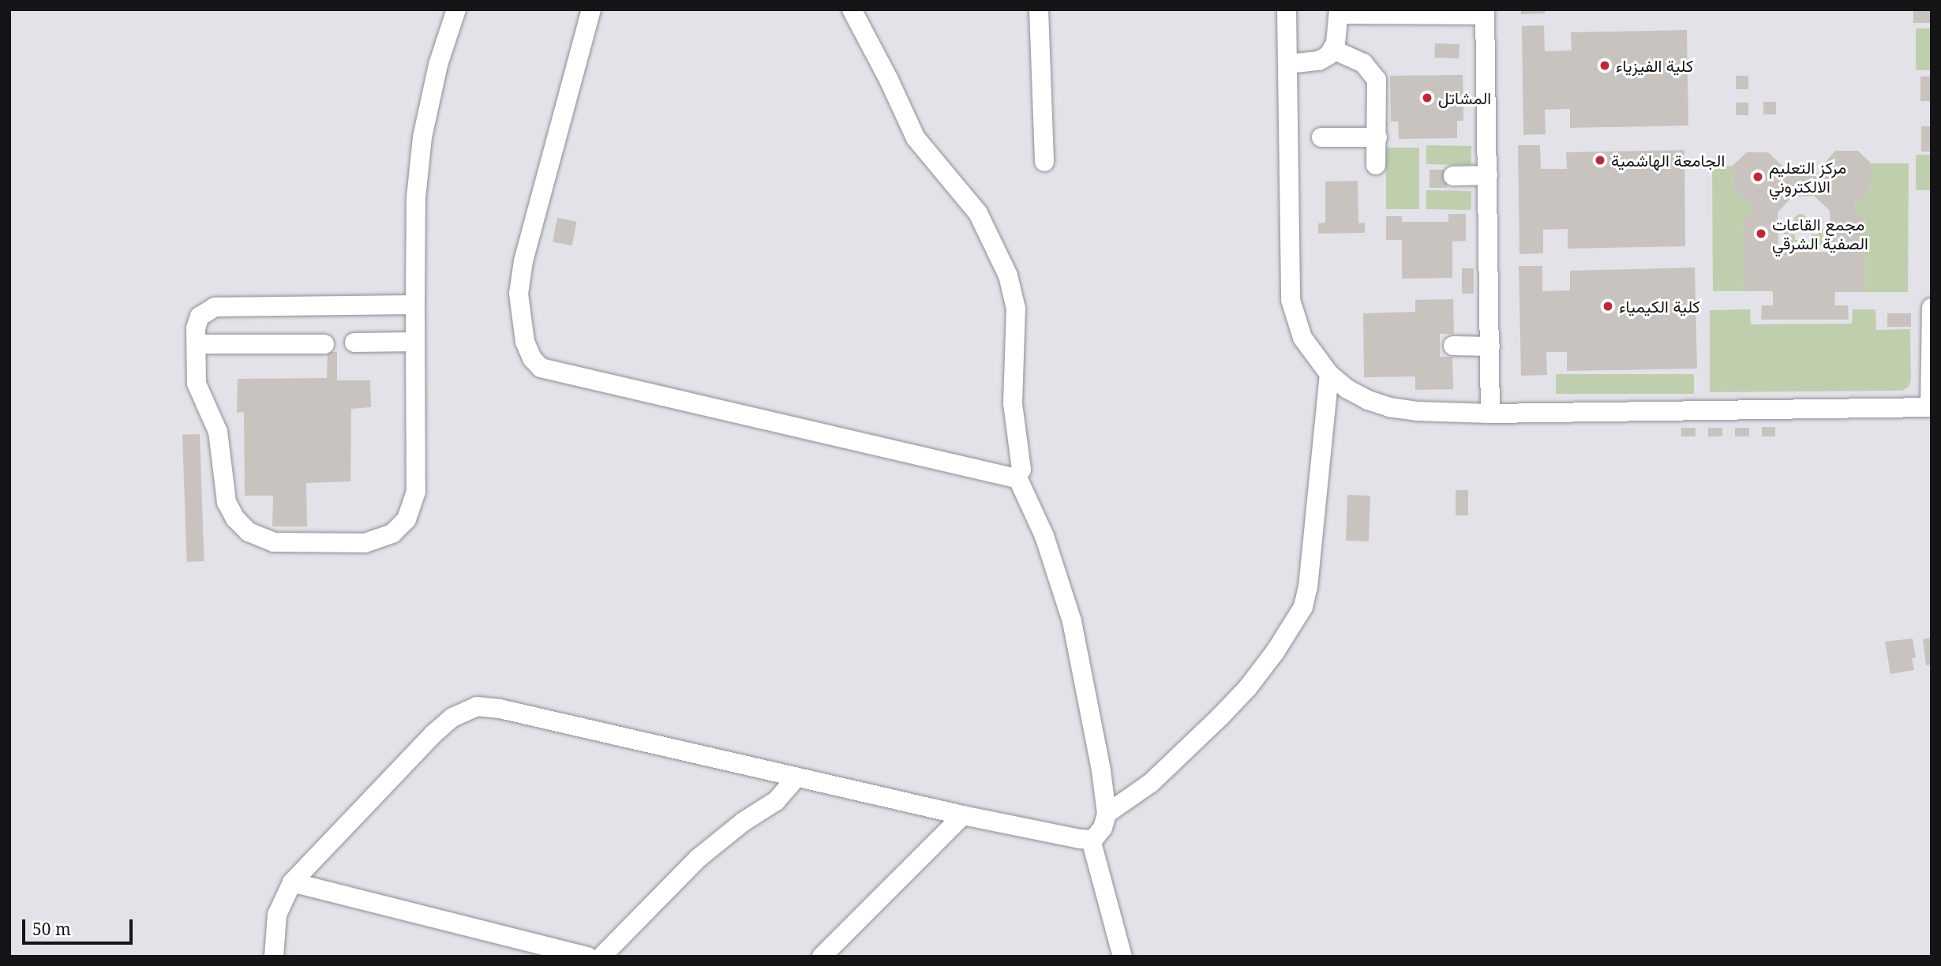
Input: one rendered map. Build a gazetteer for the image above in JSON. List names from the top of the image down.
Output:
{
  "places": [
    "كلية الفيزياء",
    "المشاتل",
    "الجامعة الهاشمية",
    "مركز التعليم الالكتروني",
    "مجمع القاعات الصفية الشرقي",
    "كلية الكيمياء"
  ],
  "scale_bar": "50 m"
}
